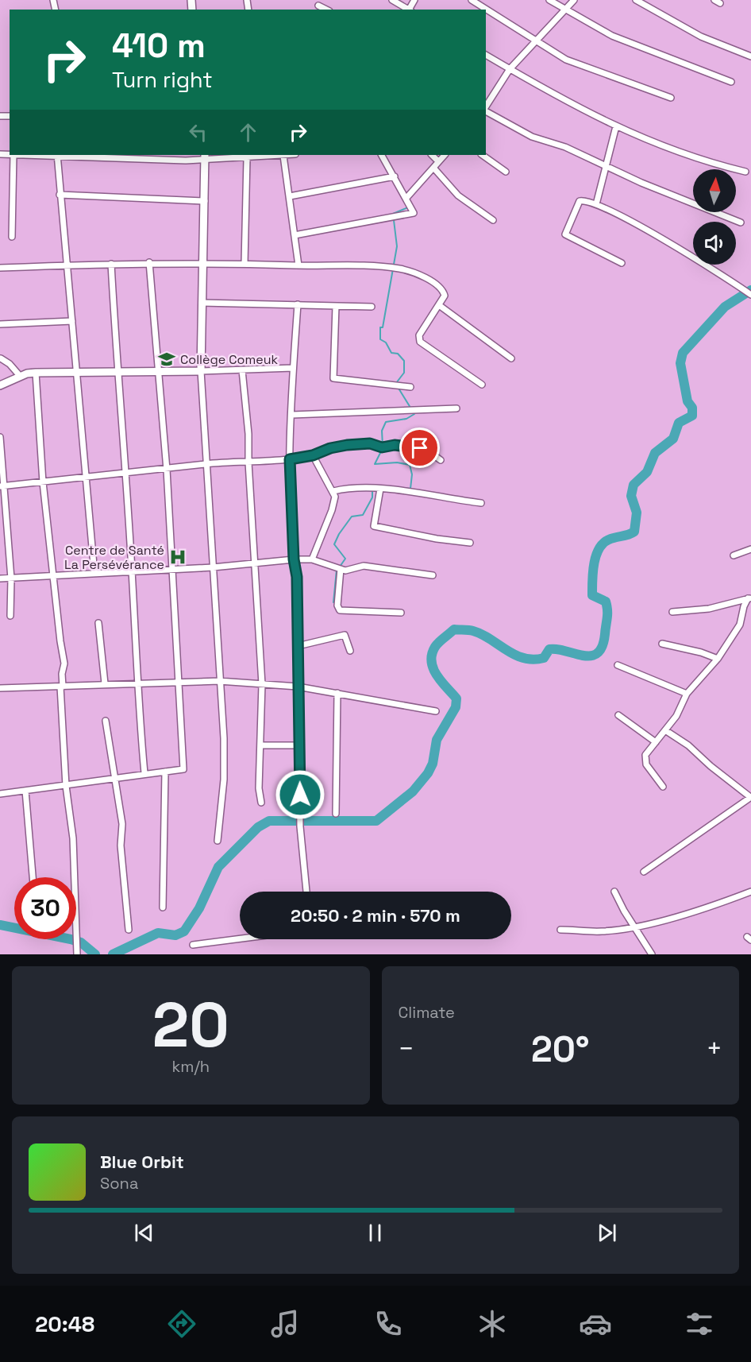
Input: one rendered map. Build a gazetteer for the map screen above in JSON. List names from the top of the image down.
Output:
{
  "places": {
    "school or university": ["Collège Comeuk"],
    "hospital": ["Centre de Santé La Persévérance"]
  },
  "north": "top",
  "page": {
    "turn": ["410 m", "Turn right"],
    "limit": "30",
    "trip": "20:50 · 2 min · 570 m",
    "tile": [
      ["20", "km/h"],
      "Climate"
    ],
    "heat": ["−", "20°", "+"],
    "song": ["Blue Orbit", "Sona"],
    "tabs": "20:48"
  }
}
